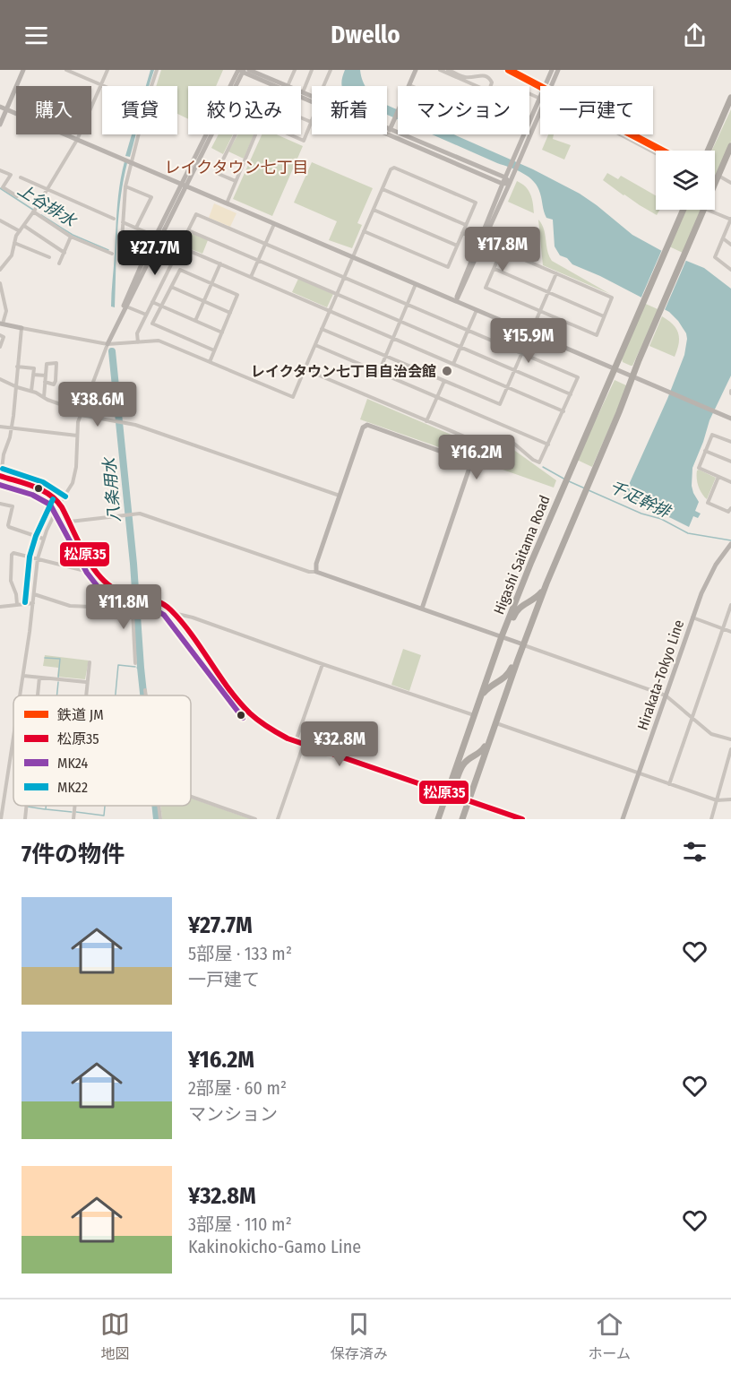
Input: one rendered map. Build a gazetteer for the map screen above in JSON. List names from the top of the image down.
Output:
{
  "streets": {
    "highway": ["Higashi Saitama Road"],
    "street": ["Hirakata-Tokyo Line"]
  },
  "districts": ["レイクタウン七丁目"],
  "water": ["上谷排水", "八条用水", "千疋幹排"],
  "places": ["レイクタウン七丁目自治会館"],
  "lines": [
    "rail line JM",
    "transit line MK22",
    "transit line 松原35",
    "transit line MK24"
  ],
  "legend": [
    "鉄道 JM",
    "松原35",
    "MK24",
    "MK22"
  ],
  "page": {
    "header": "Dwello",
    "chip": [
      "購入",
      "賃貸",
      "絞り込み",
      "新着",
      "マンション",
      "一戸建て"
    ],
    "price": [
      "¥17.8M",
      "¥27.7M",
      "¥15.9M",
      "¥38.6M",
      "¥16.2M",
      "¥11.8M",
      "¥32.8M"
    ],
    "heading": "7件の物件",
    "list": [
      {
        "name": "¥27.7M",
        "note": "5部屋 · 133 m² · 一戸建て"
      },
      {
        "name": "¥16.2M",
        "note": "2部屋 · 60 m² · マンション"
      },
      {
        "name": "¥32.8M",
        "note": "3部屋 · 110 m² · Kakinokicho-Gamo Line"
      }
    ],
    "tabs": ["地図", "保存済み", "ホーム"]
  }
}
